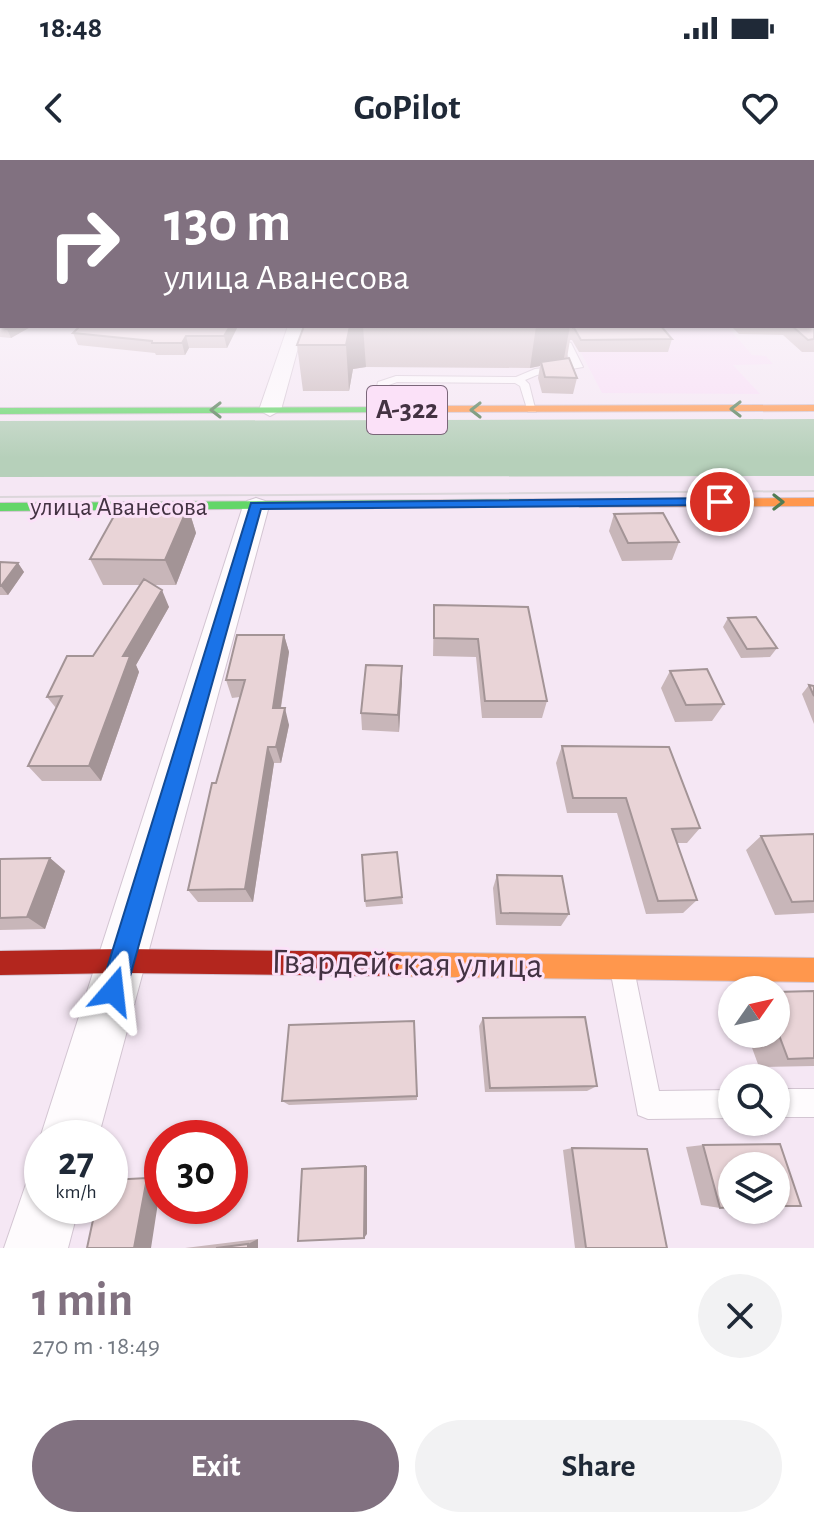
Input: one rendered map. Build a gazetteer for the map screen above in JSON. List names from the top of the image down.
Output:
{
  "streets": {
    "main road": ["А-322", "улица Аванесова", "Гвардейская улица"]
  },
  "north": "top right",
  "page": {
    "status": "18:48",
    "header": "GoPilot",
    "turn": ["130 m", "улица Аванесова"],
    "speed": "27 km/h",
    "limit": "30",
    "heading": ["1 min", "270 m · 18:49"],
    "buttons": ["Exit", "Share"]
  }
}
